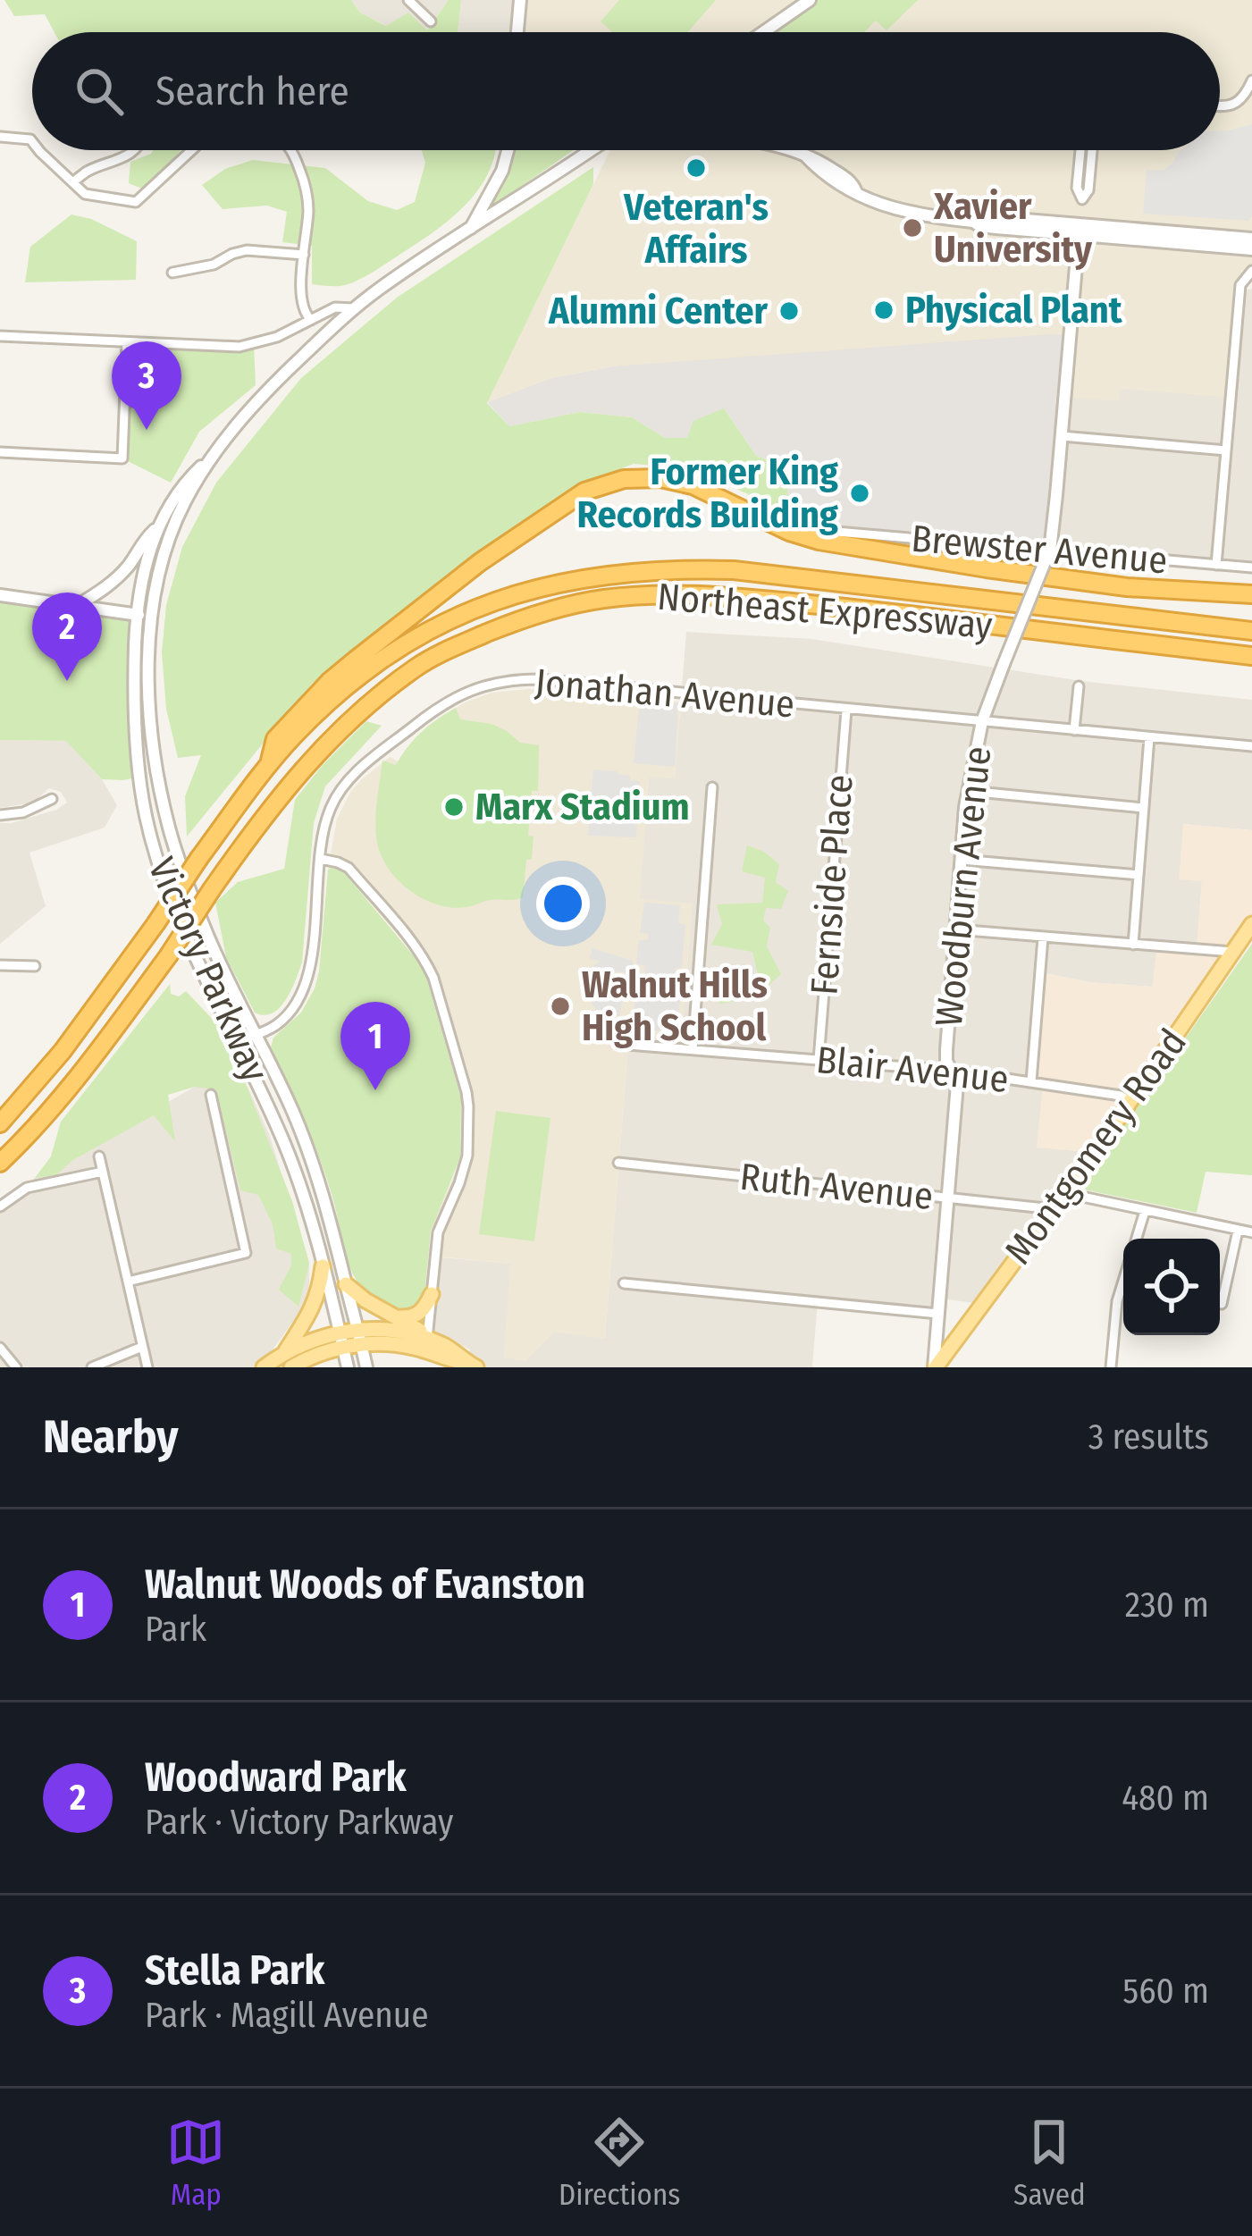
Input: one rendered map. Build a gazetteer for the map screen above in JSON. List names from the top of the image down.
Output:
{
  "streets": {
    "highway": ["Northeast Expressway"],
    "main road": ["Montgomery Road"],
    "street": [
      "Brewster Avenue",
      "Jonathan Avenue",
      "Fernside Place",
      "Woodburn Avenue",
      "Victory Parkway",
      "Blair Avenue",
      "Ruth Avenue"
    ]
  },
  "crossings": [
    ["Brewster Avenue", "Woodburn Avenue"],
    ["Jonathan Avenue", "Fernside Place"],
    ["Jonathan Avenue", "Woodburn Avenue"],
    ["Jonathan Avenue", "Victory Parkway"],
    ["Fernside Place", "Blair Avenue"],
    ["Woodburn Avenue", "Blair Avenue"],
    ["Woodburn Avenue", "Montgomery Road"],
    ["Woodburn Avenue", "Ruth Avenue"],
    ["Blair Avenue", "Montgomery Road"],
    ["Montgomery Road", "Ruth Avenue"]
  ],
  "places": [
    "Veteran's Affairs",
    "Xavier University",
    "Physical Plant",
    "Alumni Center",
    "Former King Records Building",
    "Marx Stadium",
    "Walnut Hills High School"
  ],
  "page": {
    "search": "Search here",
    "pins": ["3", "2", "1"],
    "heading": ["Nearby", "3 results"],
    "list": [
      {
        "mark": "1",
        "name": "Walnut Woods of Evanston",
        "note": "Park",
        "value": "230 m"
      },
      {
        "mark": "2",
        "name": "Woodward Park",
        "note": "Park · Victory Parkway",
        "value": "480 m"
      },
      {
        "mark": "3",
        "name": "Stella Park",
        "note": "Park · Magill Avenue",
        "value": "560 m"
      }
    ],
    "nav": ["Map", "Directions", "Saved"]
  }
}
